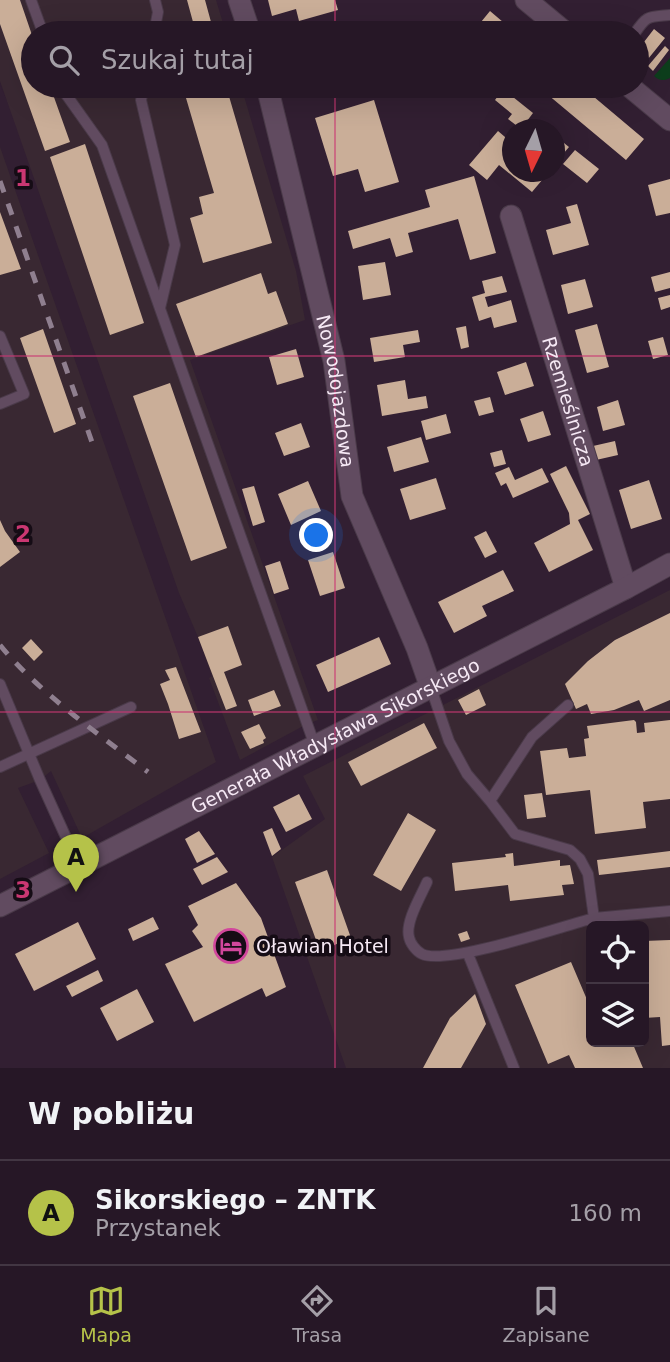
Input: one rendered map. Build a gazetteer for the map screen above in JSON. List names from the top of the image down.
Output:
{
  "streets": {
    "street": ["Nowodojazdowa", "Rzemieślnicza", "Generała Władysława Sikorskiego"]
  },
  "crossings": [
    ["Nowodojazdowa", "Generała Władysława Sikorskiego"],
    ["Rzemieślnicza", "Generała Władysława Sikorskiego"]
  ],
  "places": {
    "hotel": ["Oławian Hotel"]
  },
  "north": "bottom",
  "page": {
    "search": "Szukaj tutaj",
    "pins": "A",
    "heading": "W pobliżu",
    "list": [
      {
        "mark": "A",
        "name": "Sikorskiego – ZNTK",
        "note": "Przystanek",
        "value": "160 m"
      }
    ],
    "nav": ["Mapa", "Trasa", "Zapisane"]
  },
  "grid": {
    "rows": ["1", "2", "3"]
  }
}
